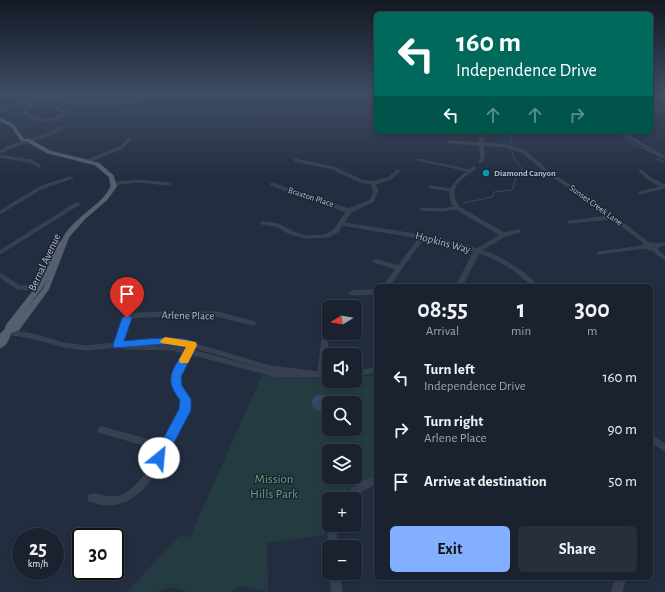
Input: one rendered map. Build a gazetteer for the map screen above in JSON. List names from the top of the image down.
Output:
{
  "streets": {
    "main road": ["Bernal Avenue"],
    "street": [
      "Braxton Place",
      "Sunset Creek Lane",
      "Hopkins Way",
      "Arlene Place"
    ]
  },
  "parks": ["Mission Hills Park"],
  "places": ["Diamond Canyon"],
  "north": "left",
  "page": {
    "turn": ["160 m", "Independence Drive"],
    "eta": [
      "08:55",
      "Arrival",
      "1",
      "min",
      "300",
      "m"
    ],
    "map_buttons": ["+", "−"],
    "list": [
      {
        "name": "Turn left",
        "note": "Independence Drive",
        "value": "160 m"
      },
      {
        "name": "Turn right",
        "note": "Arlene Place",
        "value": "90 m"
      },
      {
        "name": "Arrive at destination",
        "value": "50 m"
      }
    ],
    "buttons": ["Exit", "Share"],
    "speed": "25 km/h",
    "limit": "30"
  }
}
